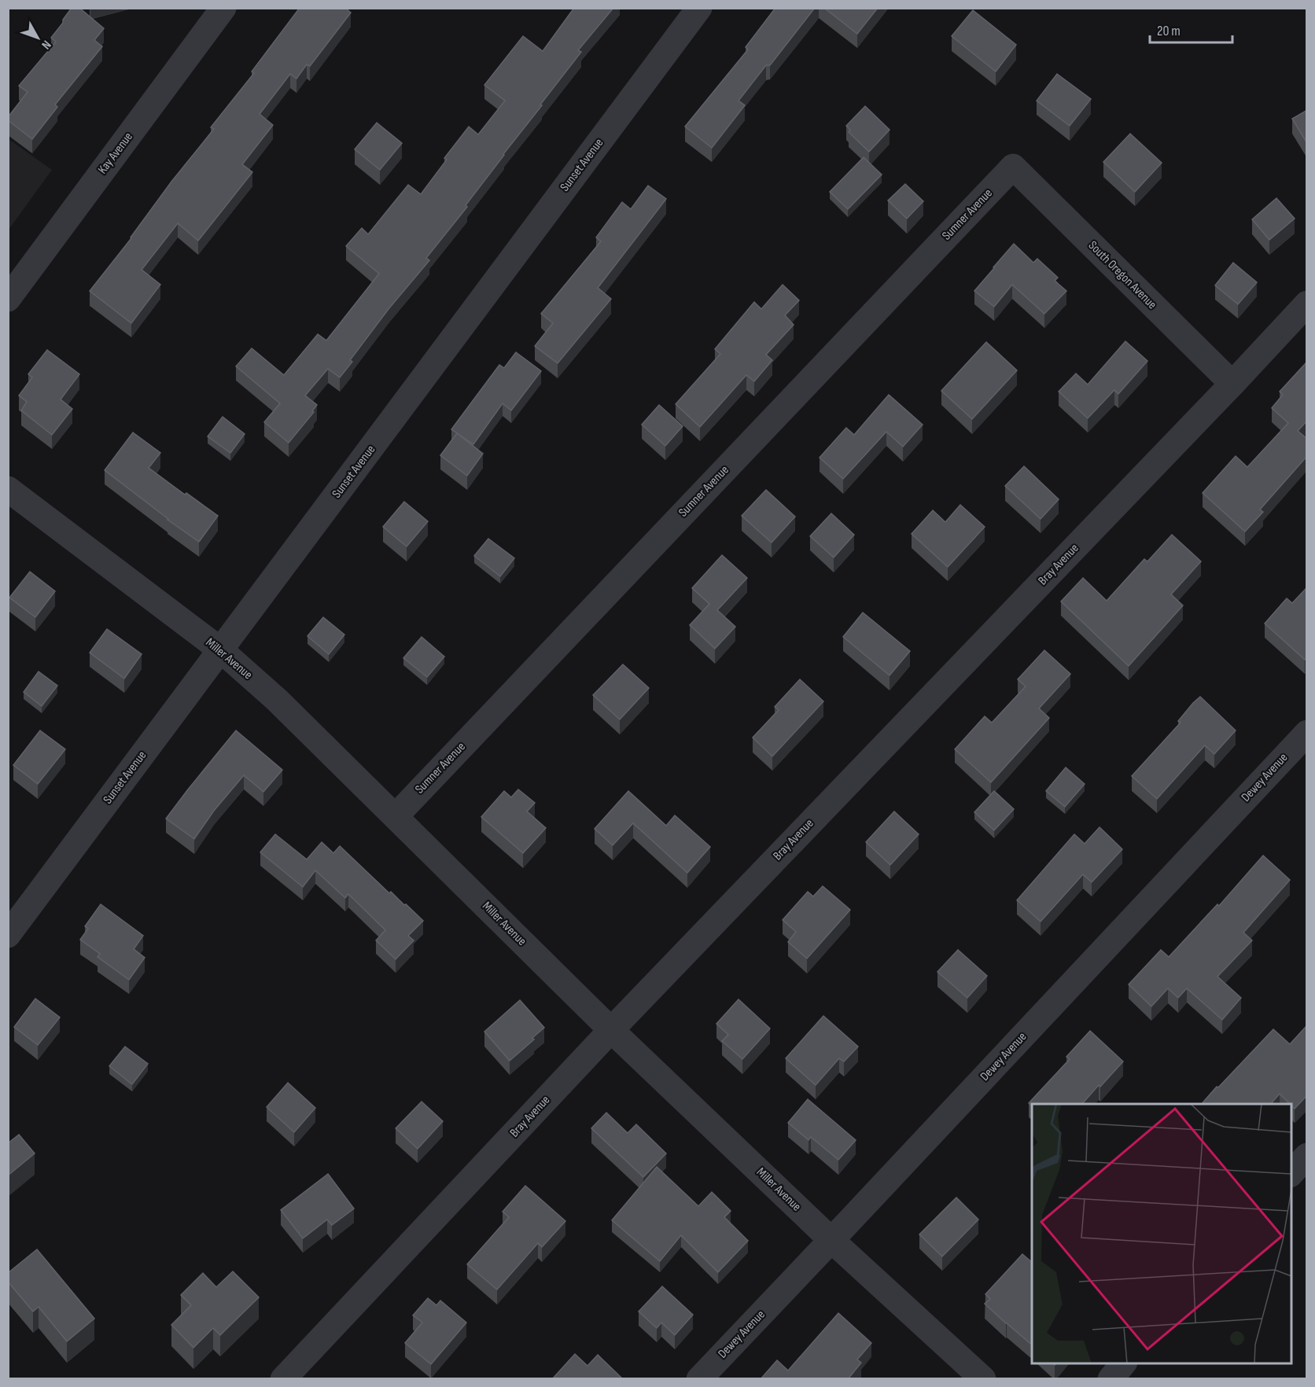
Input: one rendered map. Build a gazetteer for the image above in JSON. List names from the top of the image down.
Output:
{
  "streets": {
    "street": [
      "Kay Avenue",
      "Sunset Avenue",
      "Sumner Avenue",
      "South Oregon Avenue",
      "Bray Avenue",
      "Miller Avenue",
      "Dewey Avenue"
    ]
  },
  "crossings": [
    ["Sunset Avenue", "Miller Avenue"],
    ["Sumner Avenue", "South Oregon Avenue"],
    ["Sumner Avenue", "Miller Avenue"],
    ["South Oregon Avenue", "Bray Avenue"],
    ["Bray Avenue", "Miller Avenue"],
    ["Miller Avenue", "Dewey Avenue"]
  ],
  "scale_bar": "20 m",
  "north": "bottom right"
}
